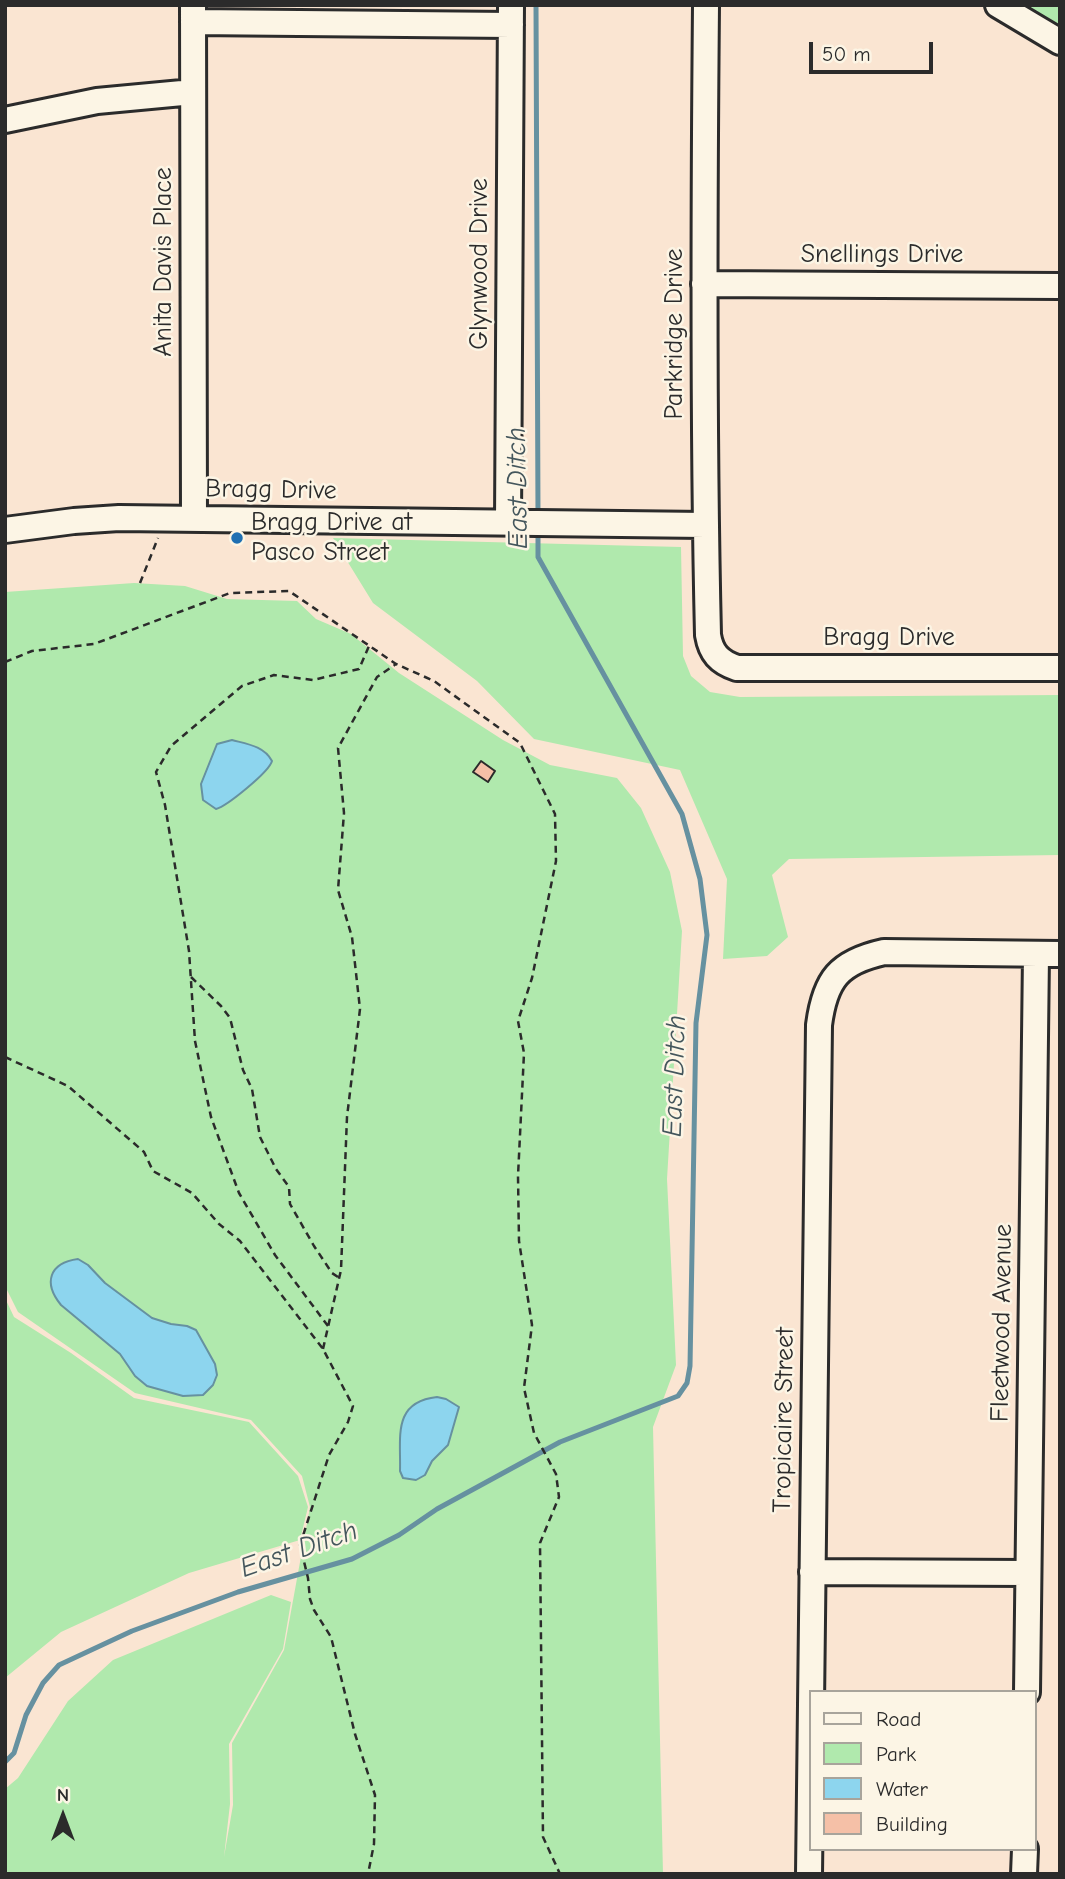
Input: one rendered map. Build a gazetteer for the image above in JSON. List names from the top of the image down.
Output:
{
  "streets": {
    "street": [
      "Snellings Drive",
      "Anita Davis Place",
      "Glynwood Drive",
      "Parkridge Drive",
      "Bragg Drive",
      "Fleetwood Avenue",
      "Tropicaire Street"
    ]
  },
  "crossings": [
    ["Snellings Drive", "Parkridge Drive"],
    ["Anita Davis Place", "Bragg Drive"],
    ["Glynwood Drive", "Bragg Drive"],
    ["Parkridge Drive", "Bragg Drive"],
    ["Fleetwood Avenue", "Tropicaire Street"]
  ],
  "water": ["East Ditch"],
  "places": ["Bragg Drive at Pasco Street"],
  "legend": [
    "Road",
    "Park",
    "Water",
    "Building"
  ],
  "scale_bar": "50 m",
  "north": "top"
}
